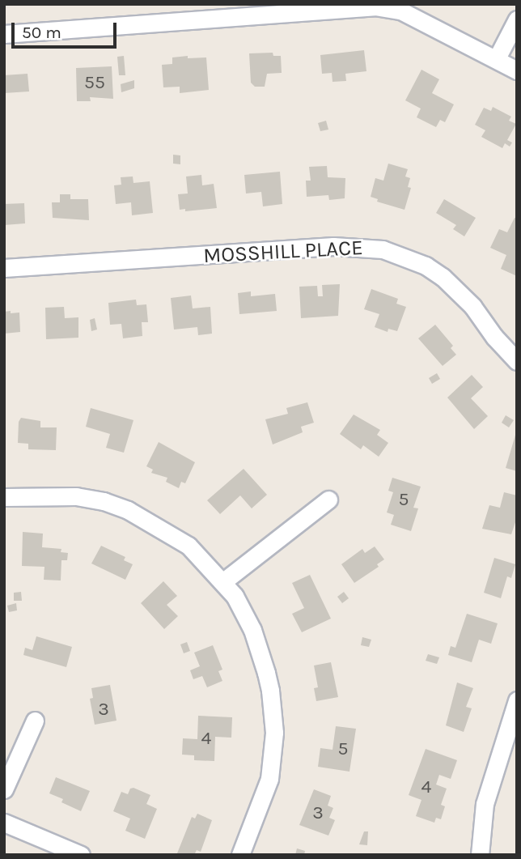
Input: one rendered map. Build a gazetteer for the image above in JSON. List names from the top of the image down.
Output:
{
  "streets": {
    "street": ["MOSSHILL PLACE"]
  },
  "house_numbers": [
    "55",
    "5",
    "3",
    "4",
    "5",
    "4",
    "3"
  ],
  "scale_bar": "50 m"
}
